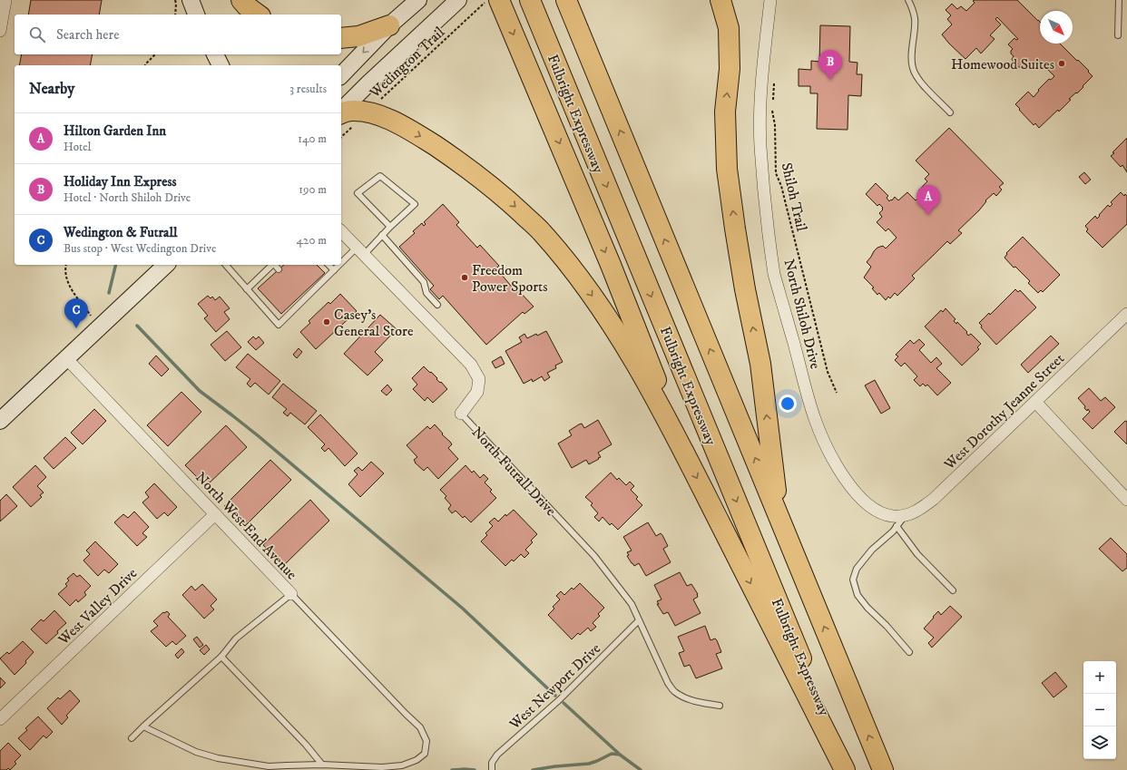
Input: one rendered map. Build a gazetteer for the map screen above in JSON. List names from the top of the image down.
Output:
{
  "streets": {
    "highway": ["Fulbright Expressway"],
    "street": [
      "North Shiloh Drive",
      "West Dorothy Jeanne Street",
      "North Futrall Drive",
      "North West End Avenue",
      "West Valley Drive"
    ],
    "lane": ["West Newport Drive"],
    "path": ["Wedington Trail", "Shiloh Trail"]
  },
  "crossings": [
    ["North Shiloh Drive", "West Dorothy Jeanne Street"],
    ["North Futrall Drive", "West Newport Drive"],
    ["North West End Avenue", "West Valley Drive"]
  ],
  "places": ["Homewood Suites", "Freedom Power Sports", "Casey's General Store"],
  "north": "bottom right",
  "page": {
    "search": "Search here",
    "pins": ["B", "A", "C"],
    "heading": ["Nearby", "3 results"],
    "list": [
      {
        "mark": "A",
        "name": "Hilton Garden Inn",
        "note": "Hotel",
        "value": "140 m"
      },
      {
        "mark": "B",
        "name": "Holiday Inn Express",
        "note": "Hotel · North Shiloh Drive",
        "value": "190 m"
      },
      {
        "mark": "C",
        "name": "Wedington & Futrall",
        "note": "Bus stop · West Wedington Drive",
        "value": "420 m"
      }
    ],
    "map_buttons": ["+", "−"]
  }
}
